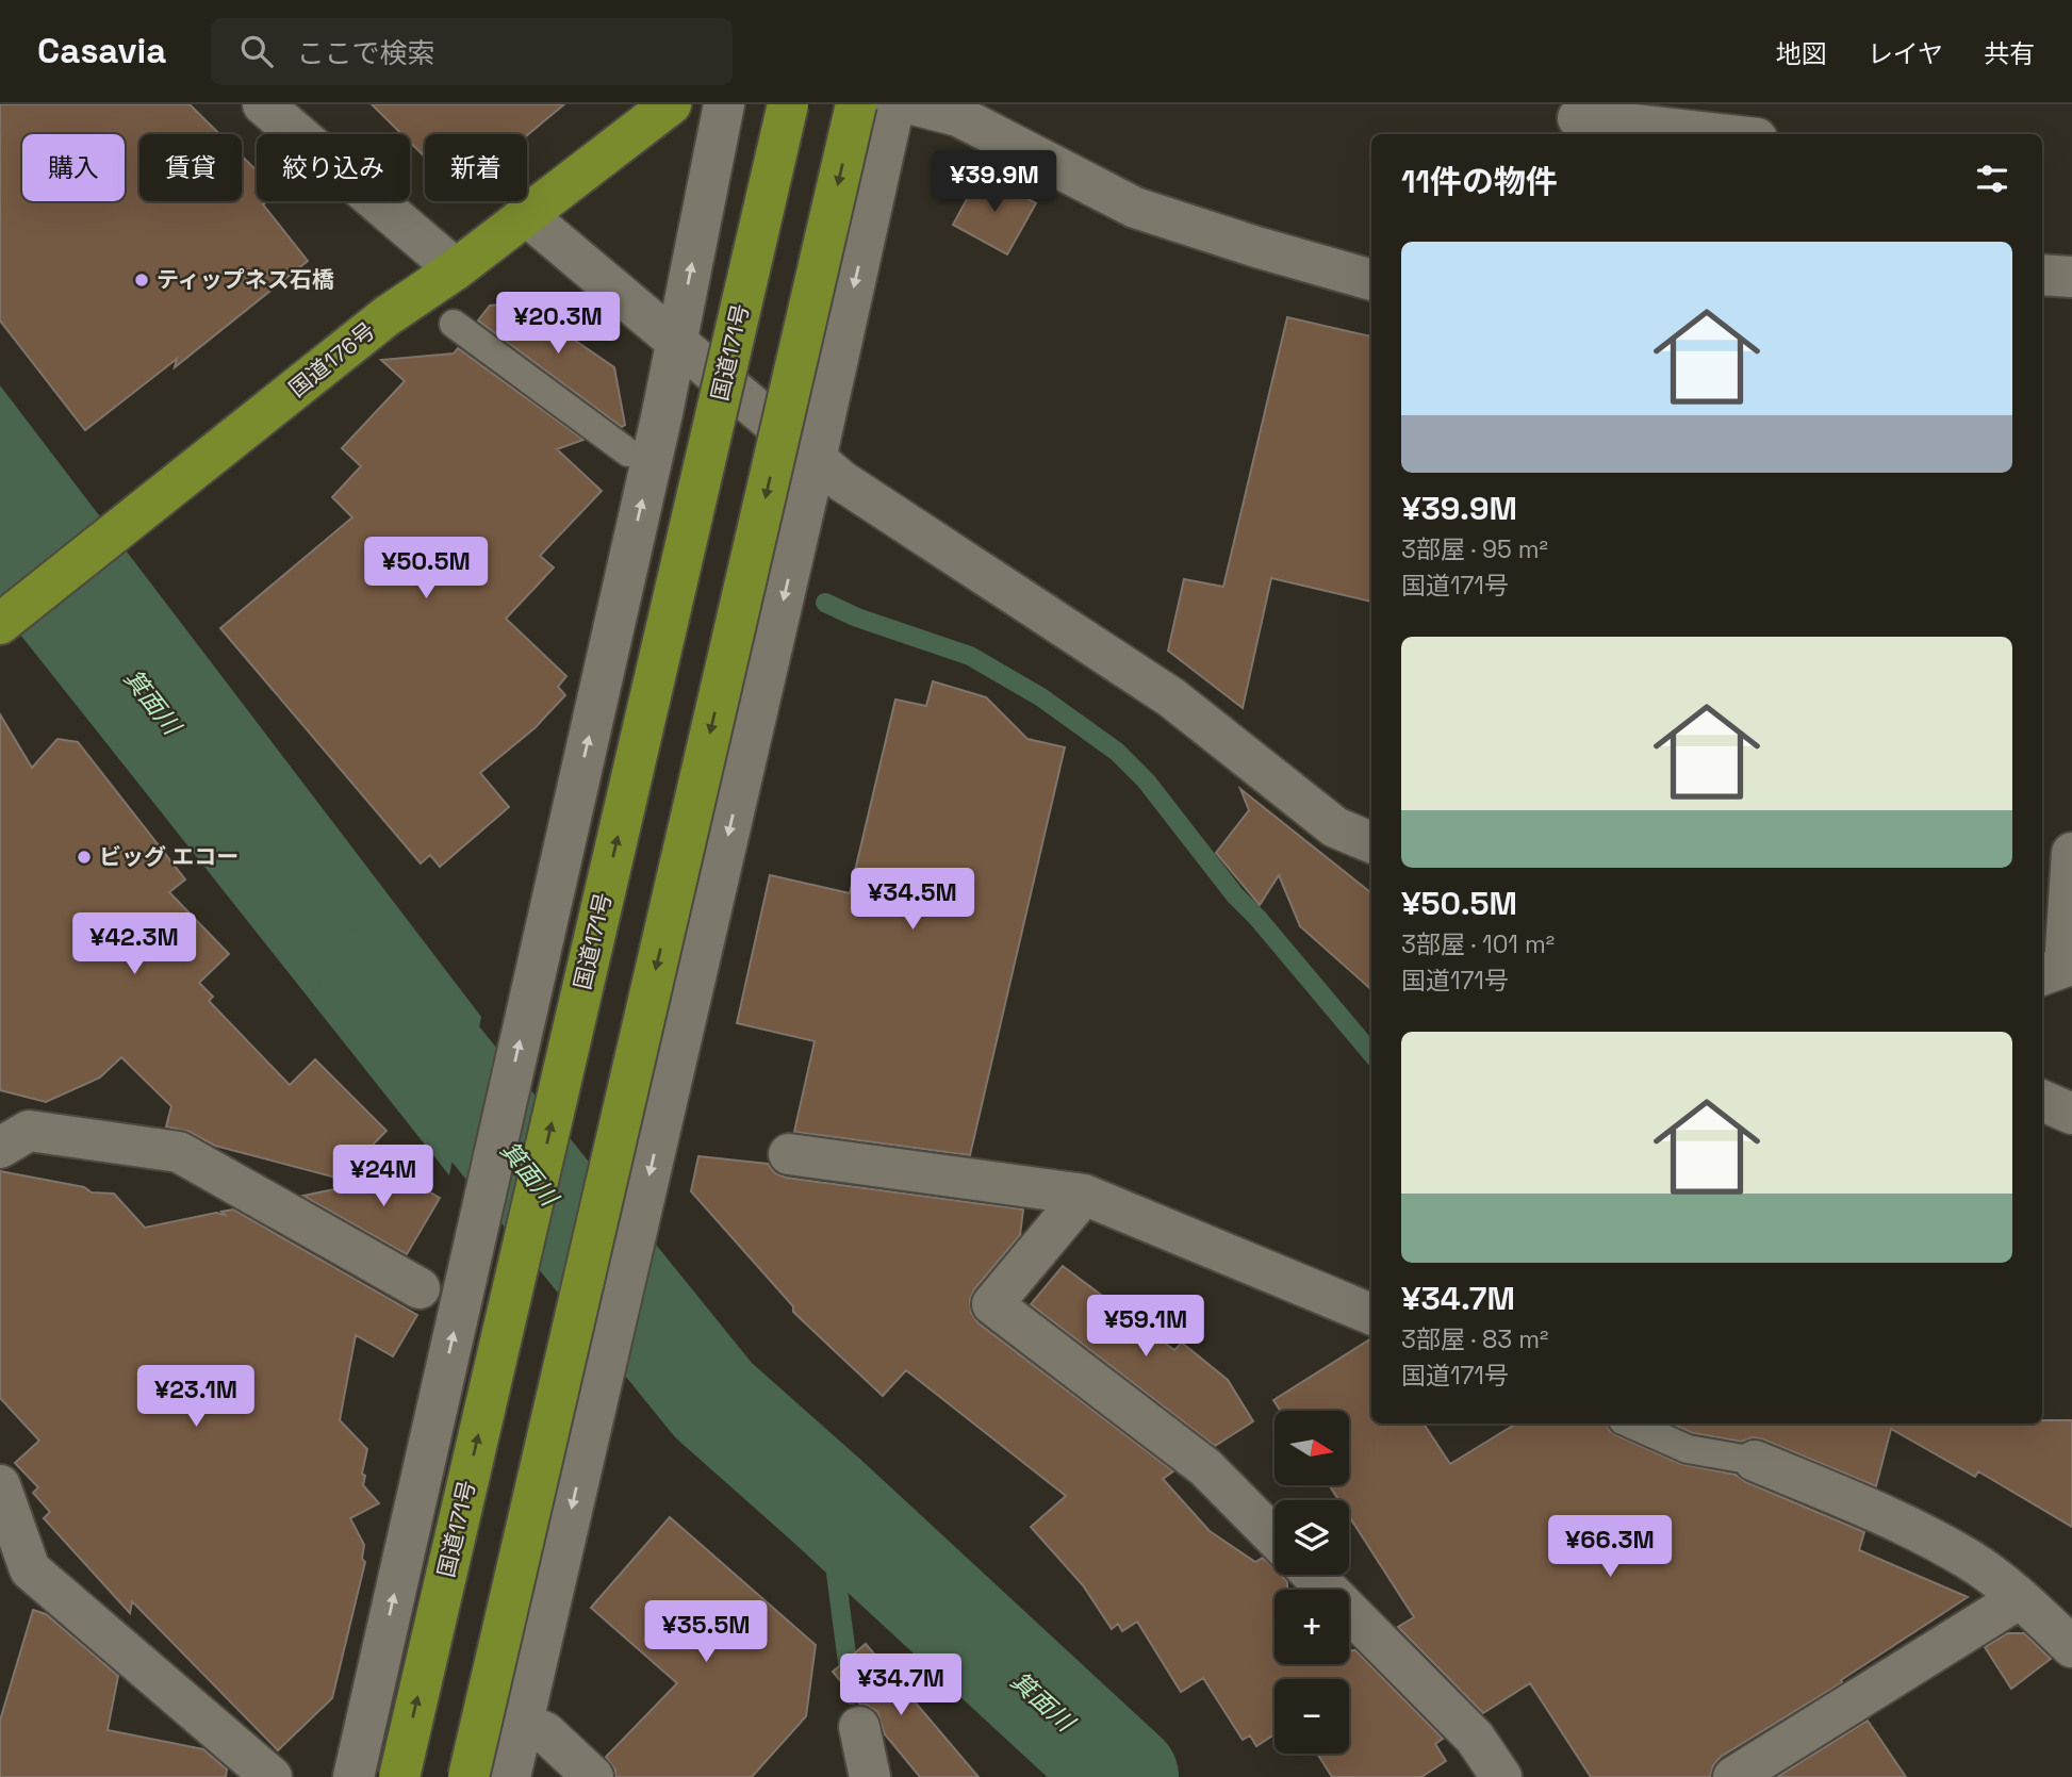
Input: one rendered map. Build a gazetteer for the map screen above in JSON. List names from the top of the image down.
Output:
{
  "streets": {
    "highway": ["国道171号", "国道176号"]
  },
  "water": ["箕面川"],
  "places": ["ティップネス石橋", "ビッグ エコー"],
  "north": "right",
  "page": {
    "header": "Casavia",
    "search": "ここで検索",
    "nav": ["地図", "レイヤ", "共有"],
    "chip": [
      "購入",
      "賃貸",
      "絞り込み",
      "新着"
    ],
    "heading": "11件の物件",
    "price": [
      "¥39.9M",
      "¥20.3M",
      "¥50.5M",
      "¥34.5M",
      "¥42.3M",
      "¥24M",
      "¥59.1M",
      "¥23.1M",
      "¥66.3M",
      "¥35.5M",
      "¥34.7M"
    ],
    "list": [
      {
        "name": "¥39.9M",
        "note": "3部屋 · 95 m² · 国道171号"
      },
      {
        "name": "¥50.5M",
        "note": "3部屋 · 101 m² · 国道171号"
      },
      {
        "name": "¥34.7M",
        "note": "3部屋 · 83 m² · 国道171号"
      }
    ],
    "map_buttons": ["+", "−"]
  }
}
